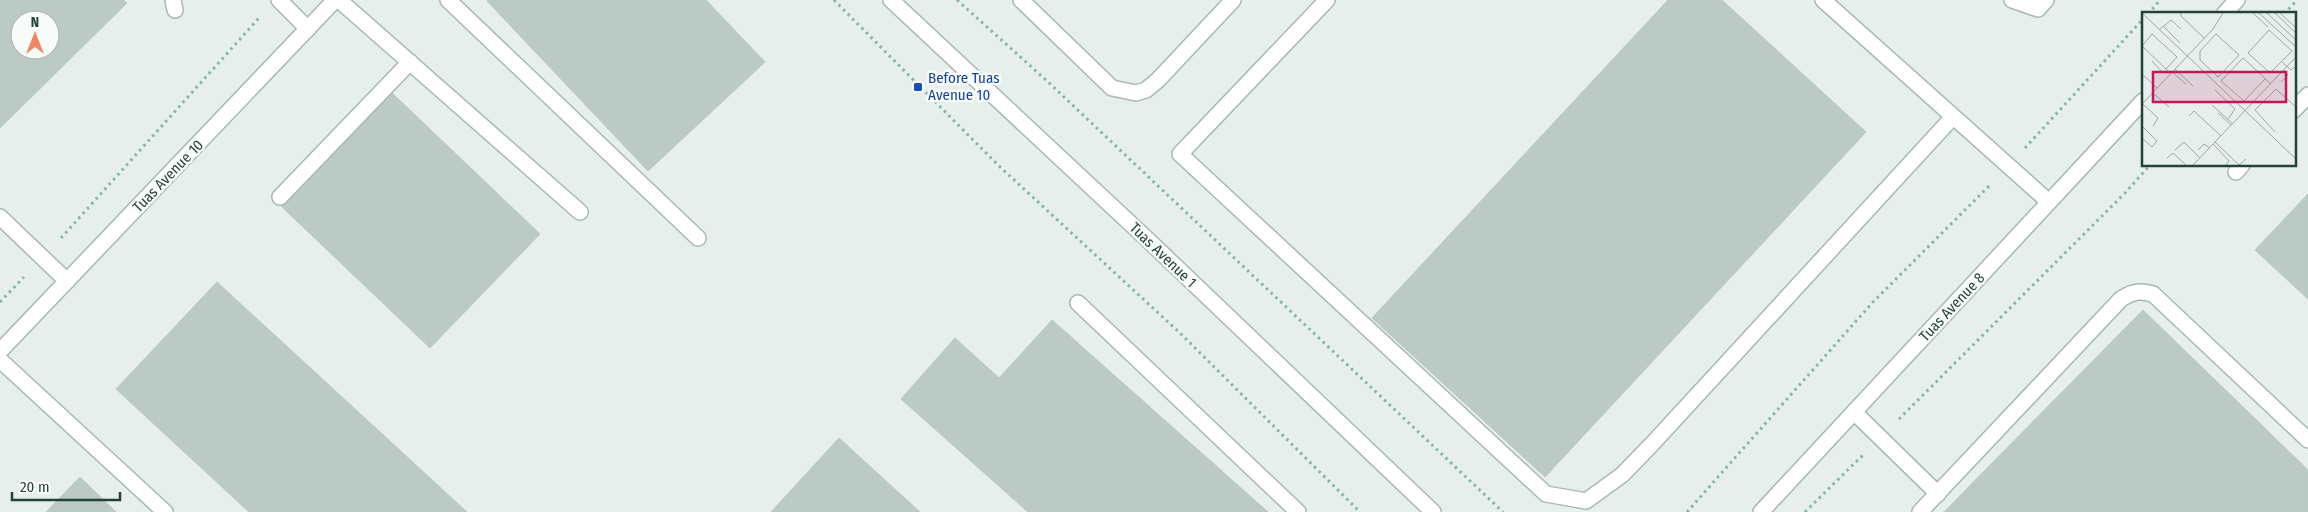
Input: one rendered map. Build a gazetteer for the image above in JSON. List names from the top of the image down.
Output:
{
  "streets": {
    "street": ["Tuas Avenue 10", "Tuas Avenue 1", "Tuas Avenue 8"]
  },
  "places": {
    "transit": ["Before Tuas Avenue 10"]
  },
  "scale_bar": "20 m",
  "north": "top"
}
